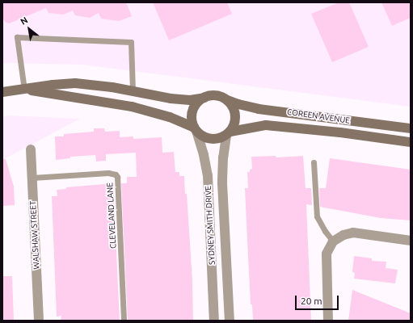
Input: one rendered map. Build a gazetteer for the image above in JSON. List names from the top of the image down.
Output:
{
  "streets": {
    "street": ["COREEN AVENUE", "SYDNEY SMITH DRIVE", "WALSHAW STREET"],
    "lane": ["CLEVELAND LANE"]
  },
  "crossings": [
    ["COREEN AVENUE", "SYDNEY SMITH DRIVE"],
    ["CLEVELAND LANE", "WALSHAW STREET"]
  ],
  "scale_bar": "20 m",
  "north": "top left"
}
